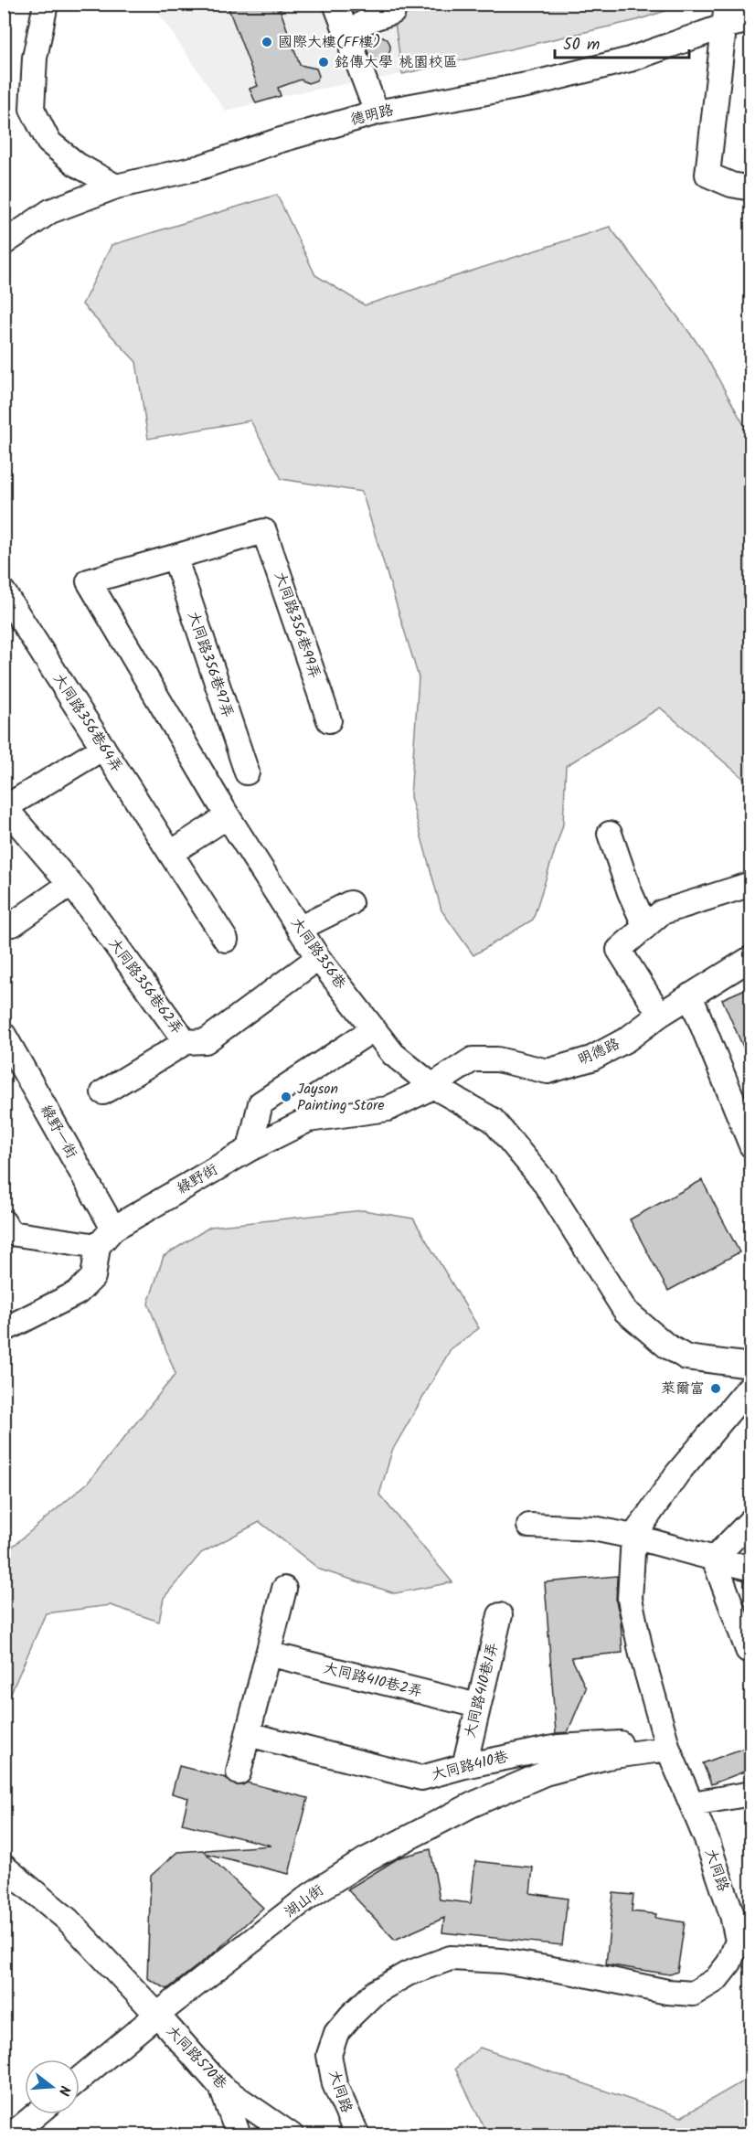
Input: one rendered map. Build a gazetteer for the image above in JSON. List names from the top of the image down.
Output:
{
  "streets": {
    "street": [
      "德明路",
      "大同路356巷99弄",
      "大同路356巷97弄",
      "大同路356巷64弄",
      "大同路356巷",
      "大同路356巷62弄",
      "明德路",
      "綠野一街",
      "綠野街",
      "大同路410巷2弄",
      "大同路410巷1弄",
      "大同路410巷",
      "大同路",
      "湖山街",
      "大同路570巷"
    ]
  },
  "crossings": [
    ["大同路356巷99弄", "大同路356巷"],
    ["大同路356巷97弄", "大同路356巷"],
    ["大同路356巷", "大同路356巷62弄"],
    ["大同路356巷", "明德路"],
    ["大同路356巷", "綠野街"],
    ["明德路", "綠野街"],
    ["綠野一街", "綠野街"],
    ["大同路410巷2弄", "大同路410巷1弄"],
    ["大同路410巷1弄", "大同路410巷"],
    ["大同路410巷", "大同路"],
    ["大同路410巷", "湖山街"],
    ["大同路", "湖山街"],
    ["湖山街", "大同路570巷"]
  ],
  "places": [
    "國際大樓(FF樓)",
    "銘傳大學 桃園校區",
    "Jayson Painting Store",
    "萊爾富"
  ],
  "scale_bar": "50 m",
  "north": "right"
}
